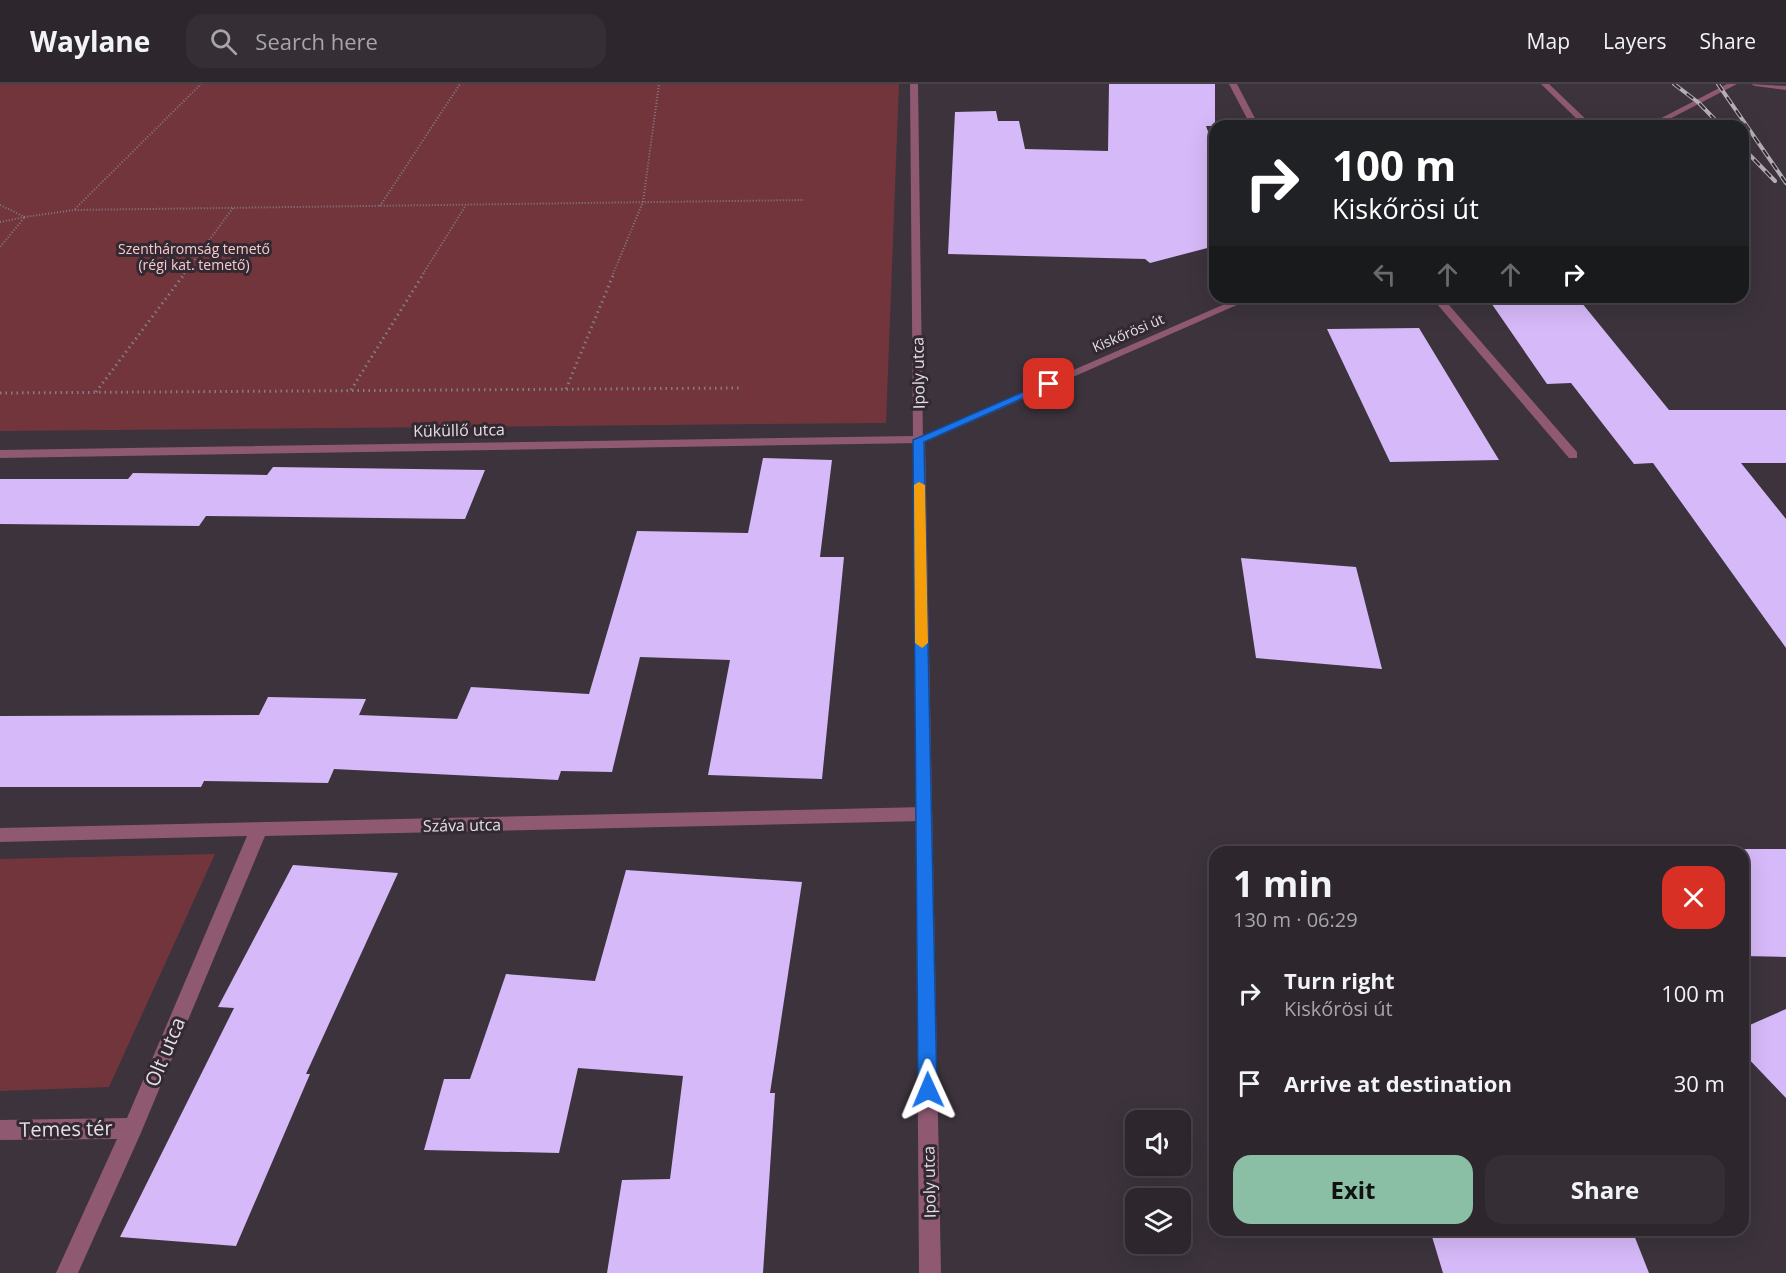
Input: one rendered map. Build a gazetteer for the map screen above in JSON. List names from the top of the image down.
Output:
{
  "streets": {
    "street": [
      "Kiskőrösi út",
      "Ipoly utca",
      "Küküllő utca",
      "Száva utca",
      "Olt utca",
      "Temes tér"
    ]
  },
  "crossings": [
    ["Kiskőrösi út", "Ipoly utca"],
    ["Kiskőrösi út", "Küküllő utca"],
    ["Ipoly utca", "Küküllő utca"],
    ["Ipoly utca", "Száva utca"],
    ["Száva utca", "Olt utca"],
    ["Olt utca", "Temes tér"]
  ],
  "parks": ["Szentháromság temető (régi kat. temető)"],
  "page": {
    "header": "Waylane",
    "search": "Search here",
    "nav": ["Map", "Layers", "Share"],
    "turn": ["100 m", "Kiskőrösi út"],
    "heading": ["1 min", "130 m · 06:29"],
    "list": [
      {
        "name": "Turn right",
        "note": "Kiskőrösi út",
        "value": "100 m"
      },
      {
        "name": "Arrive at destination",
        "value": "30 m"
      }
    ],
    "buttons": ["Exit", "Share"]
  }
}
